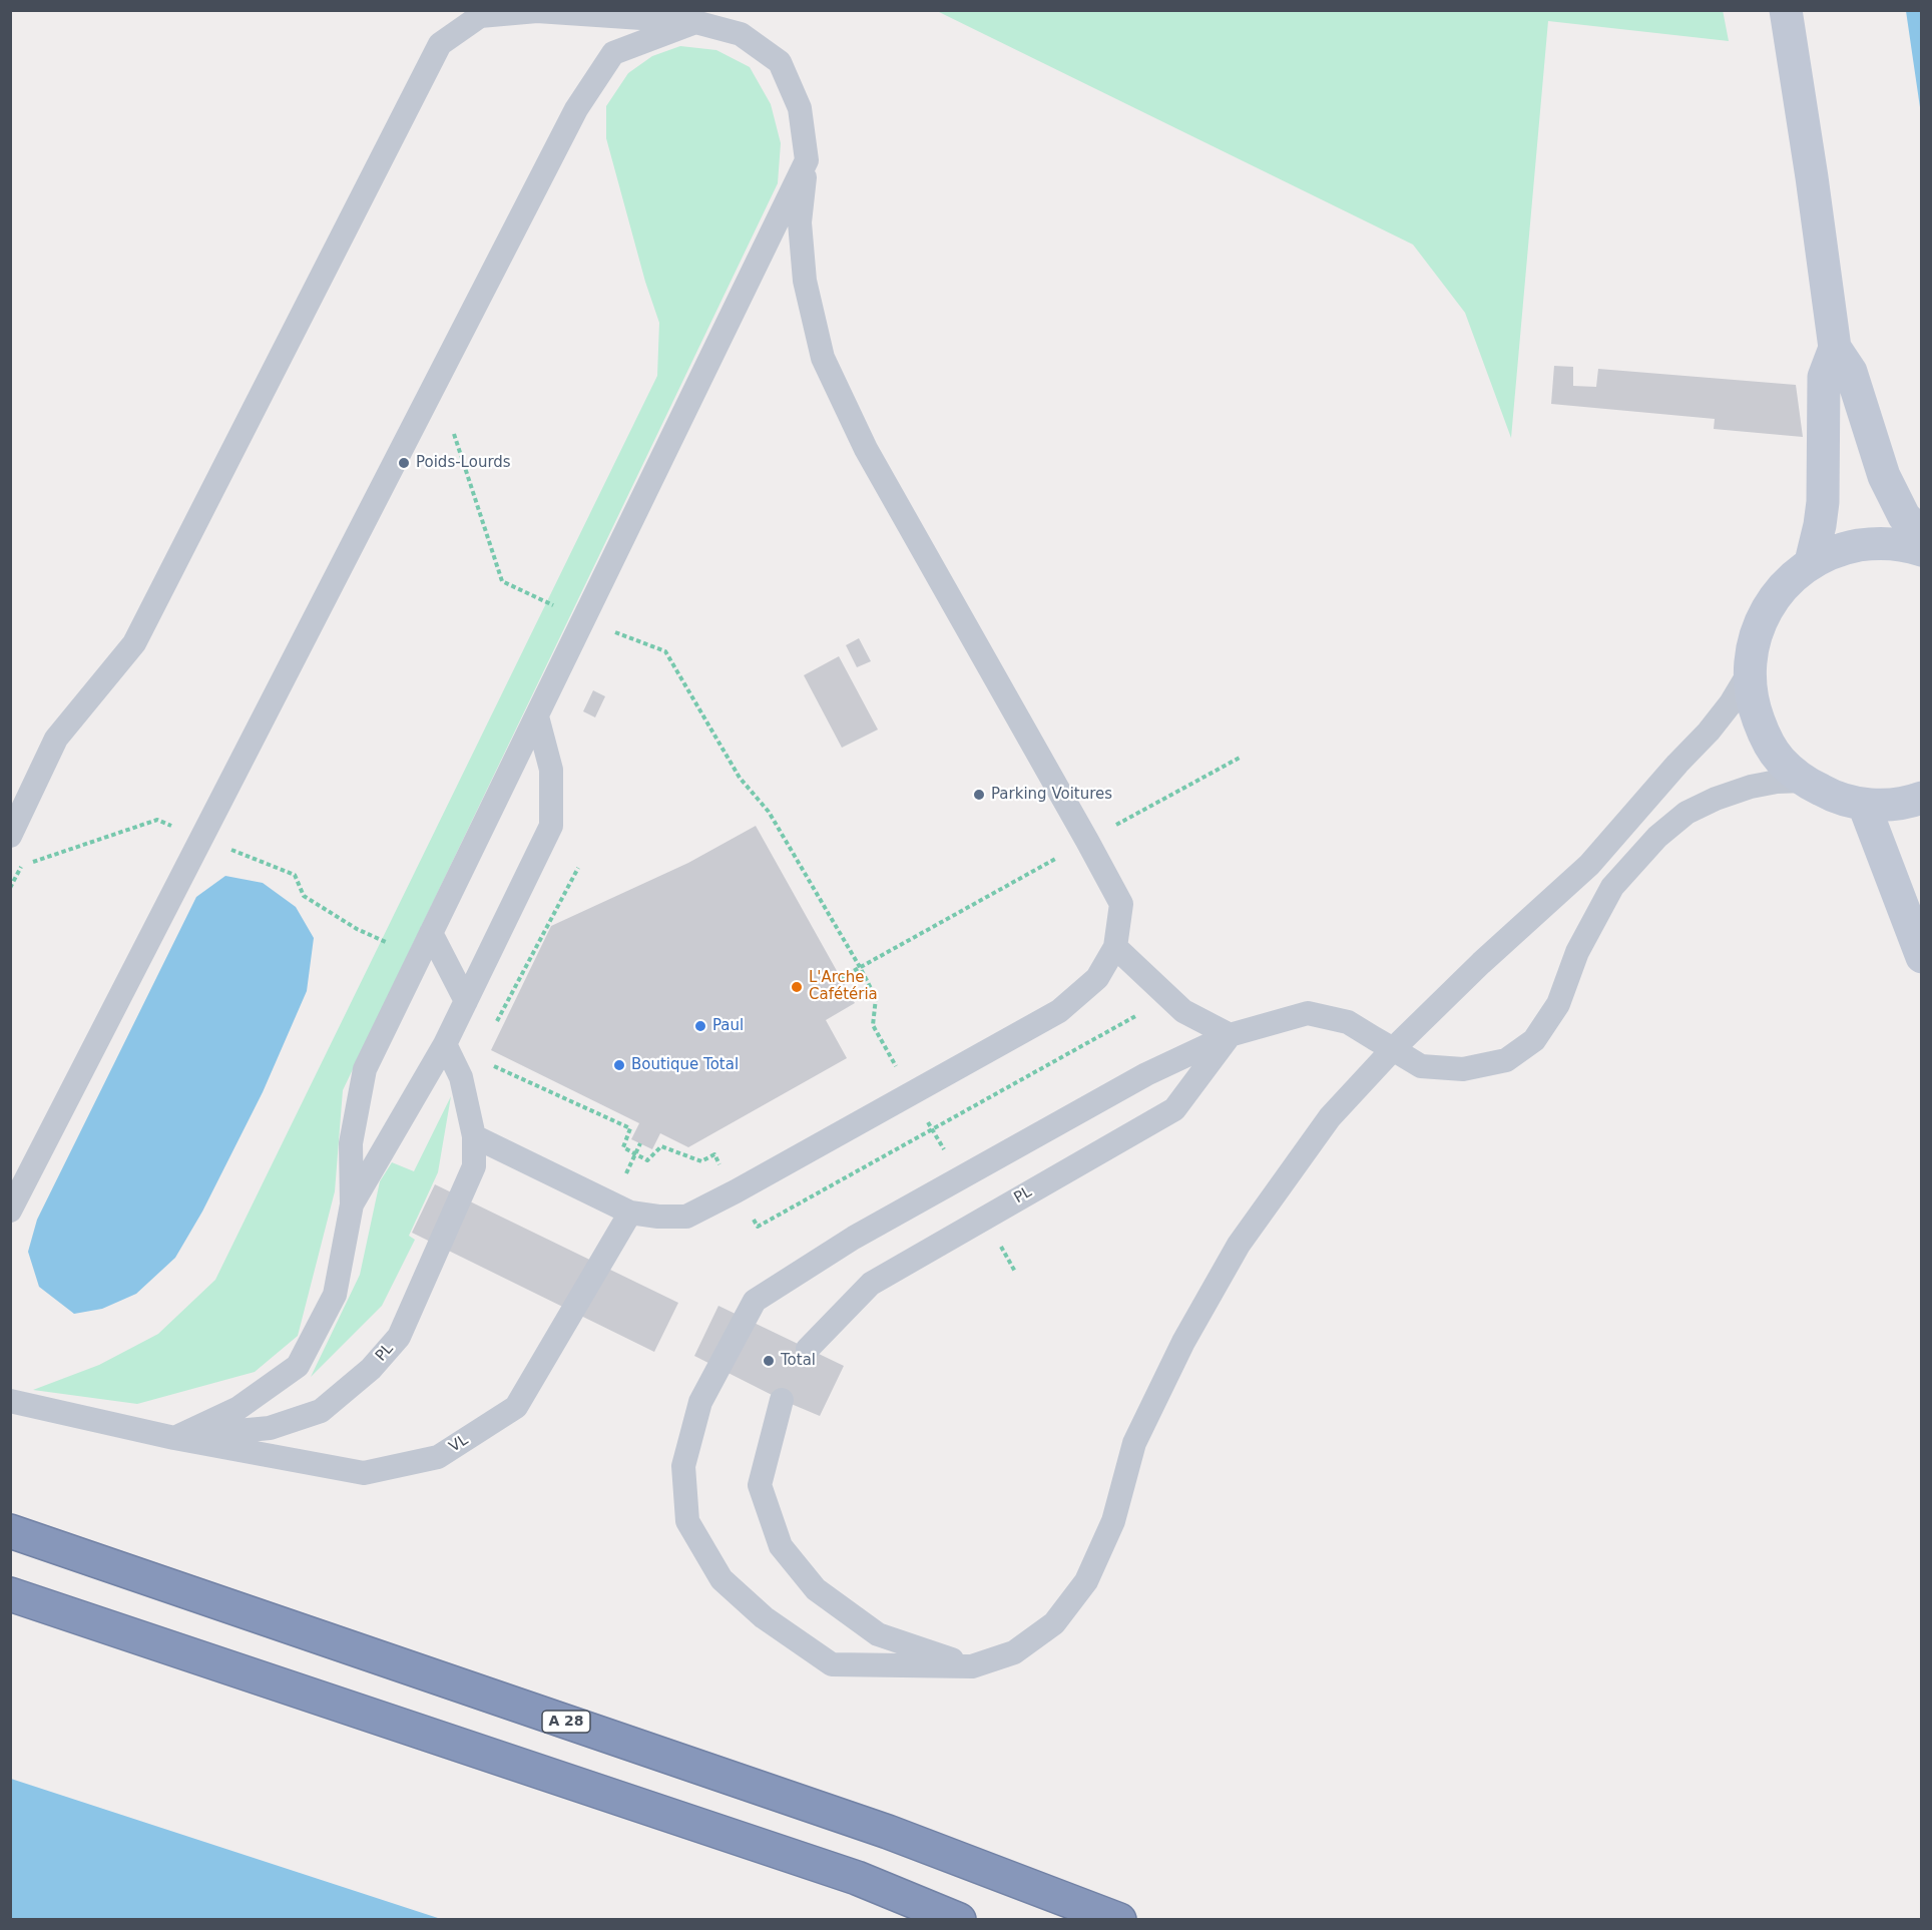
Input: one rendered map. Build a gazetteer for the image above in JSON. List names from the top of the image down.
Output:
{
  "streets": {
    "highway": ["A 28"],
    "lane": ["PL", "VL"]
  },
  "crossings": [
    ["PL", "VL"]
  ],
  "places": [
    "Poids-Lourds",
    "Parking Voitures",
    "L'Arche Cafétéria",
    "Paul",
    "Boutique Total",
    "Total"
  ]
}
